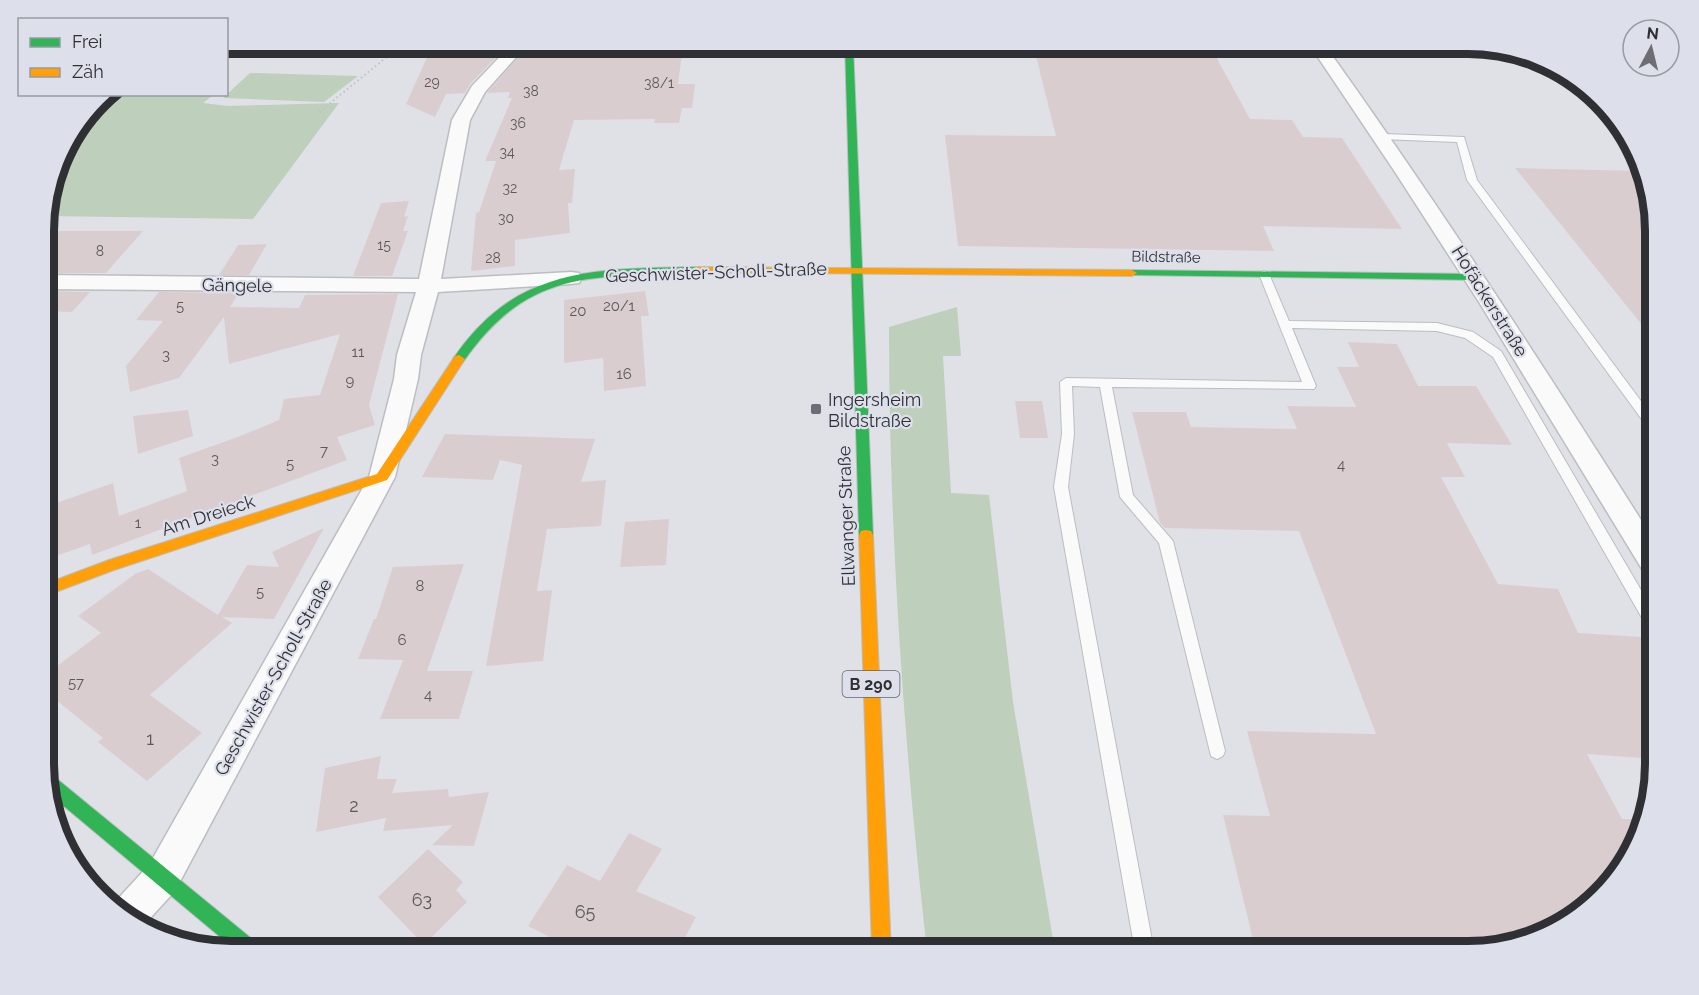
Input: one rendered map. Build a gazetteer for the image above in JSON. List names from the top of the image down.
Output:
{
  "streets": {
    "street": [
      "Bildstraße",
      "Geschwister-Scholl-Straße",
      "Gängele",
      "Hofäckerstraße",
      "Am Dreieck",
      "Ellwanger Straße",
      "B 290"
    ]
  },
  "crossings": [
    ["Bildstraße", "Geschwister-Scholl-Straße"],
    ["Bildstraße", "Hofäckerstraße"],
    ["Bildstraße", "Ellwanger Straße"],
    ["Geschwister-Scholl-Straße", "Gängele"],
    ["Geschwister-Scholl-Straße", "Am Dreieck"],
    ["Geschwister-Scholl-Straße", "Ellwanger Straße"]
  ],
  "places": {
    "transit": ["Ingersheim Bildstraße"]
  },
  "house_numbers": [
    "29",
    "38/1",
    "38",
    "36",
    "34",
    "32",
    "30",
    "15",
    "8",
    "28",
    "5",
    "20/1",
    "20",
    "11",
    "3",
    "16",
    "9",
    "7",
    "3",
    "5",
    "4",
    "1",
    "8",
    "5",
    "6",
    "57",
    "4",
    "1",
    "2",
    "63",
    "65"
  ],
  "legend": ["Frei", "Zäh"],
  "north": "top"
}
